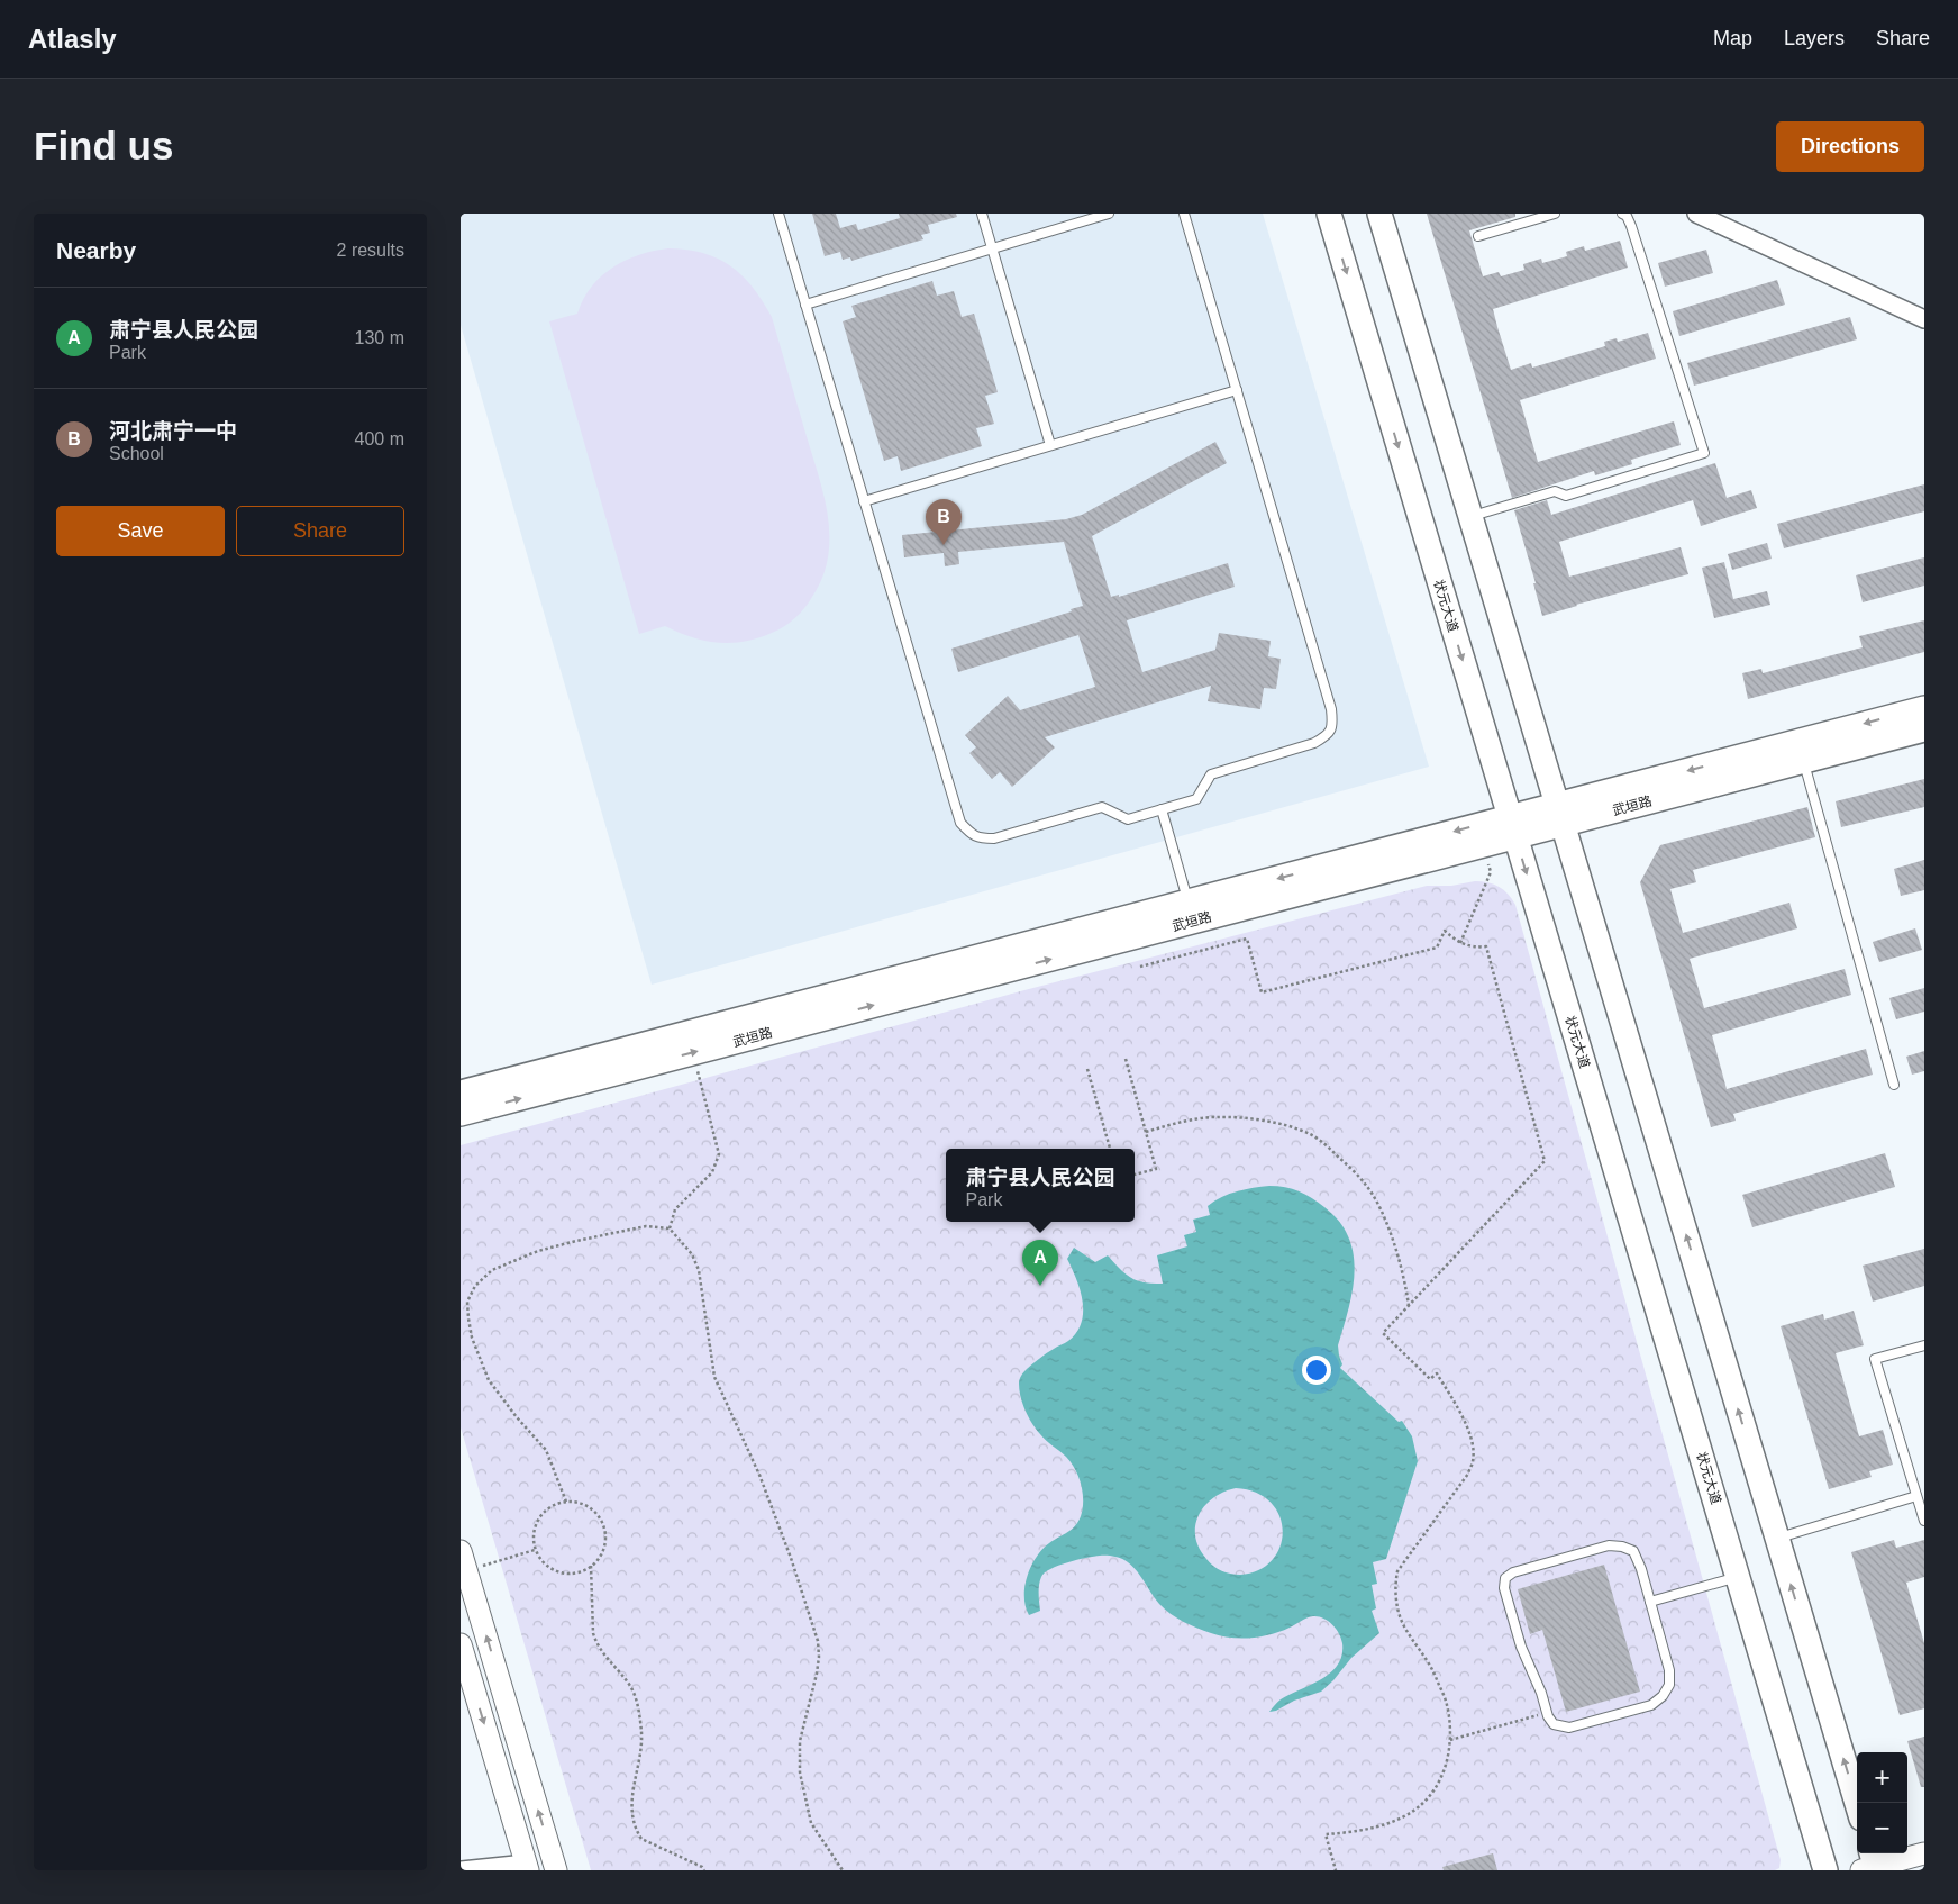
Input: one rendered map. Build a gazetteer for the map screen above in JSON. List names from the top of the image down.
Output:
{
  "streets": {
    "main road": ["状元大道", "武垣路"]
  },
  "crossings": [
    ["状元大道", "武垣路"]
  ],
  "page": {
    "header": "Atlasly",
    "nav": ["Map", "Layers", "Share"],
    "buttons": [
      "Directions",
      ["Save", "Share"]
    ],
    "title": "Find us",
    "heading": ["Nearby", "2 results"],
    "list": [
      {
        "mark": "A",
        "name": "肃宁县人民公园",
        "note": "Park",
        "value": "130 m"
      },
      {
        "mark": "B",
        "name": "河北肃宁一中",
        "note": "School",
        "value": "400 m"
      }
    ],
    "pins": ["B", "A"],
    "popup": ["肃宁县人民公园", "Park"],
    "map_buttons": ["+", "−"]
  }
}
